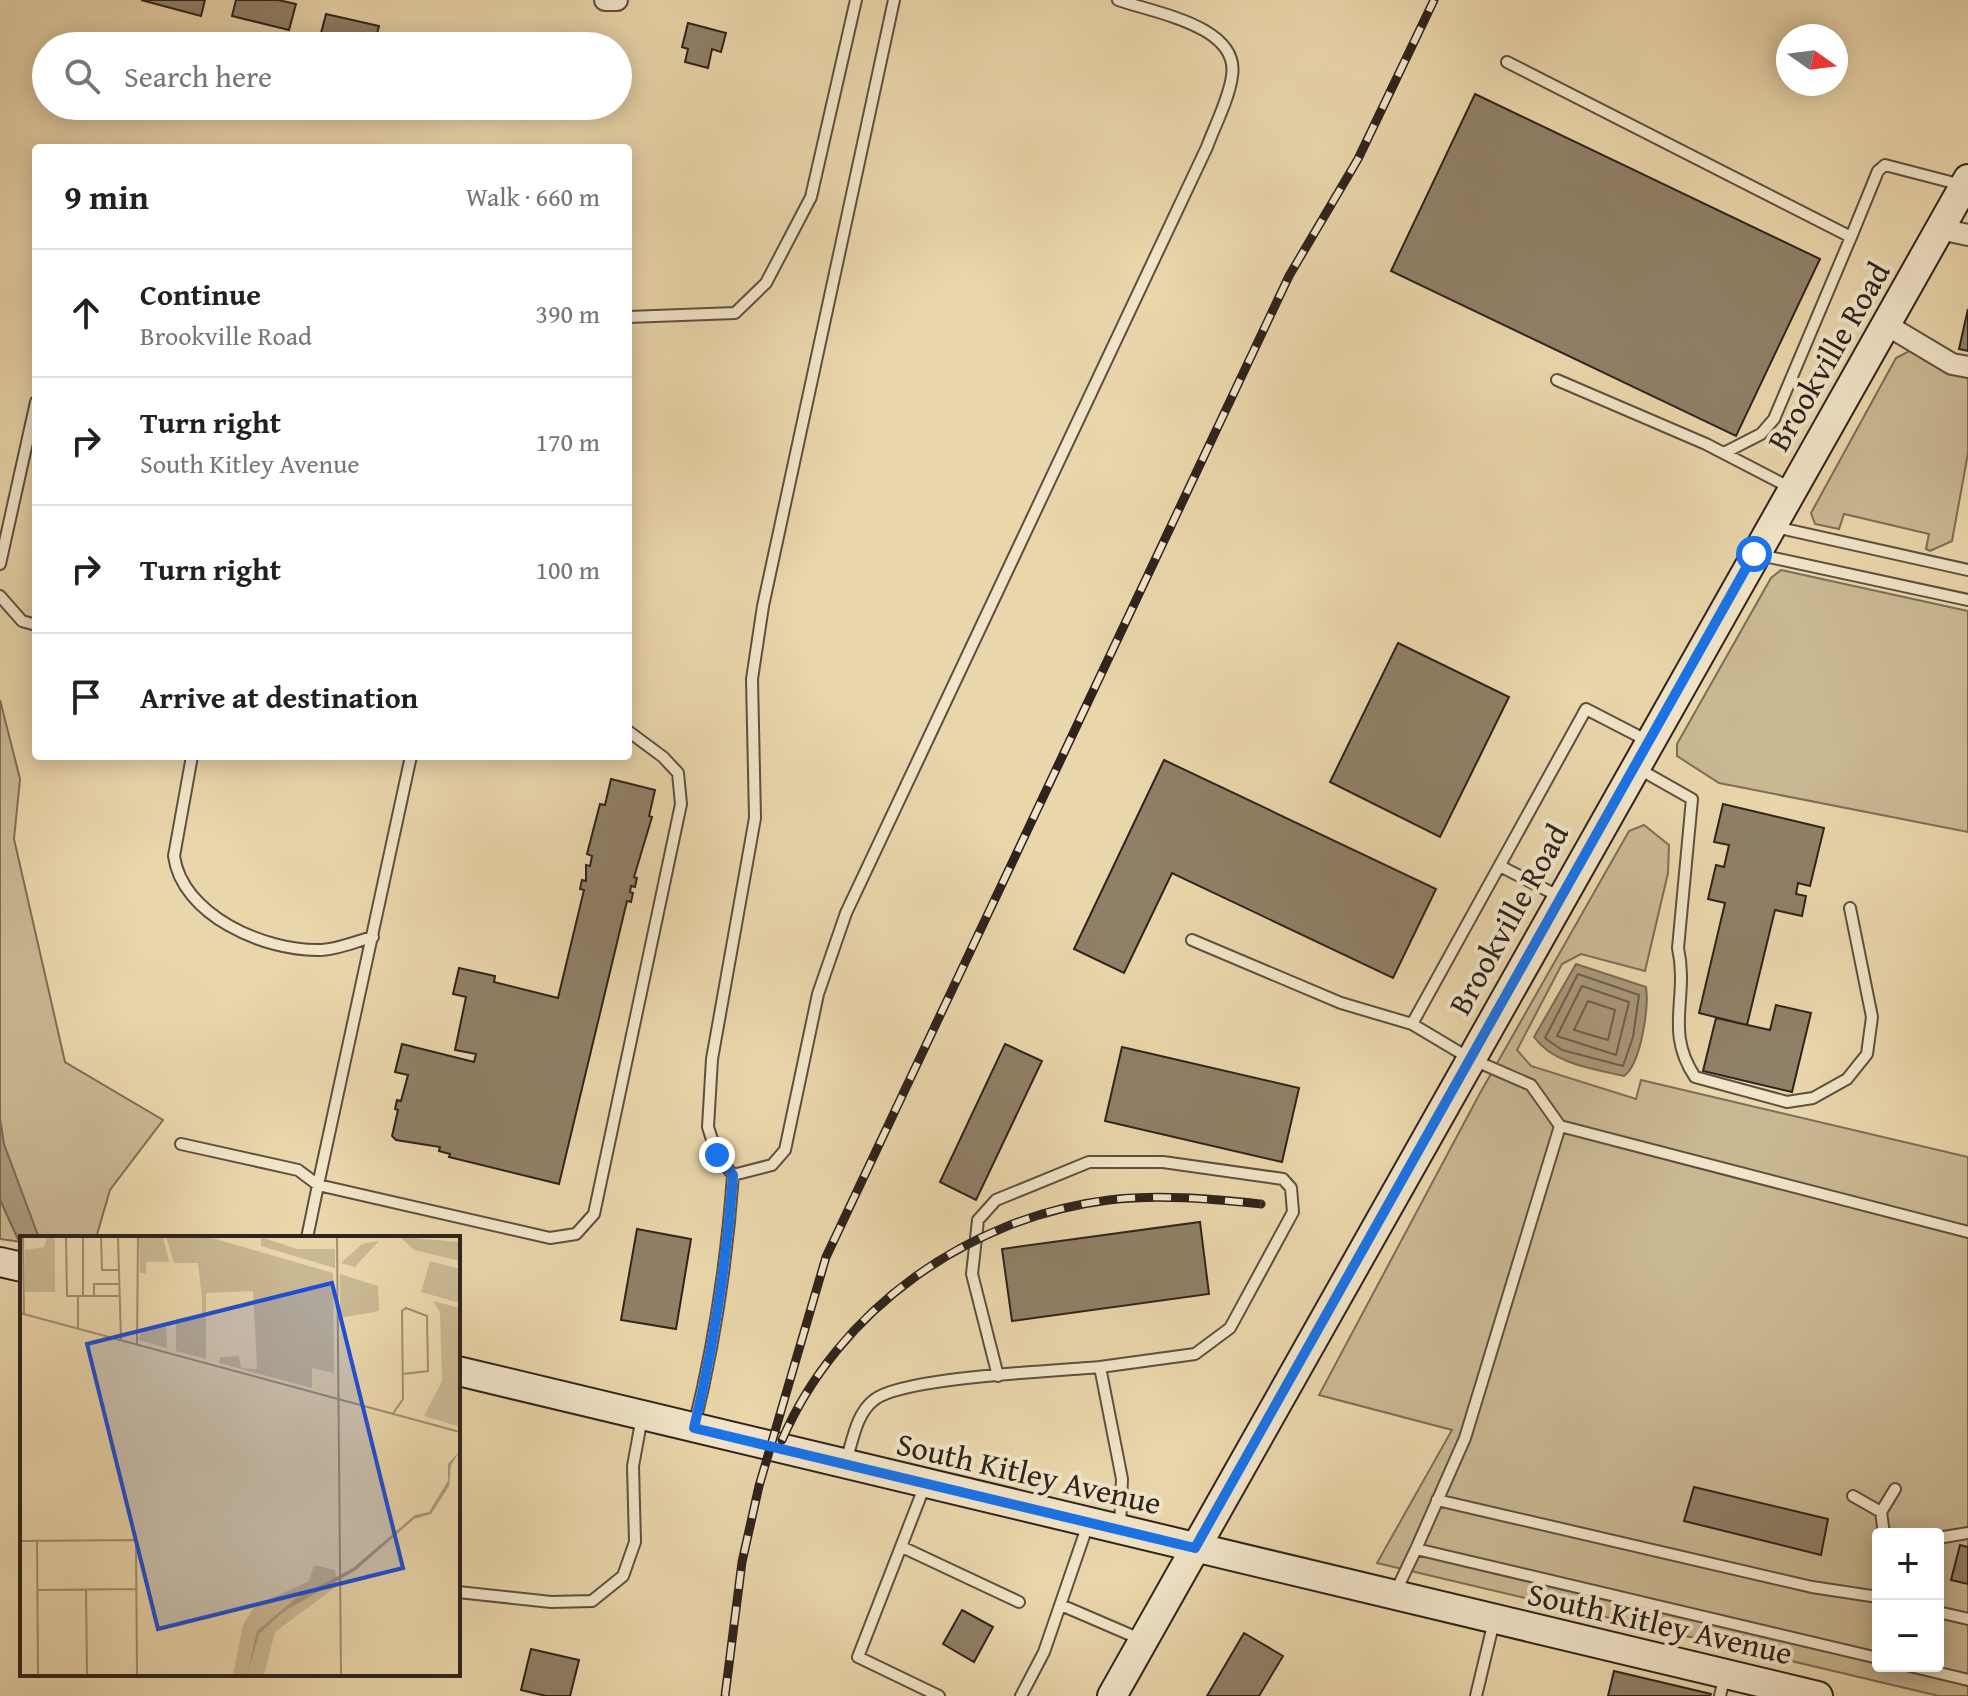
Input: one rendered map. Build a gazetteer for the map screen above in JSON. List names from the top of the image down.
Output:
{
  "streets": {
    "main road": ["Brookville Road", "South Kitley Avenue"]
  },
  "crossings": [
    ["Brookville Road", "South Kitley Avenue"]
  ],
  "north": "right",
  "page": {
    "search": "Search here",
    "heading": ["9 min", "Walk · 660 m"],
    "list": [
      ["Continue", "Brookville Road", "390 m"],
      ["Turn right", "South Kitley Avenue", "170 m"],
      ["Turn right", "100 m"],
      "Arrive at destination"
    ],
    "map_buttons": ["+", "−"]
  }
}
